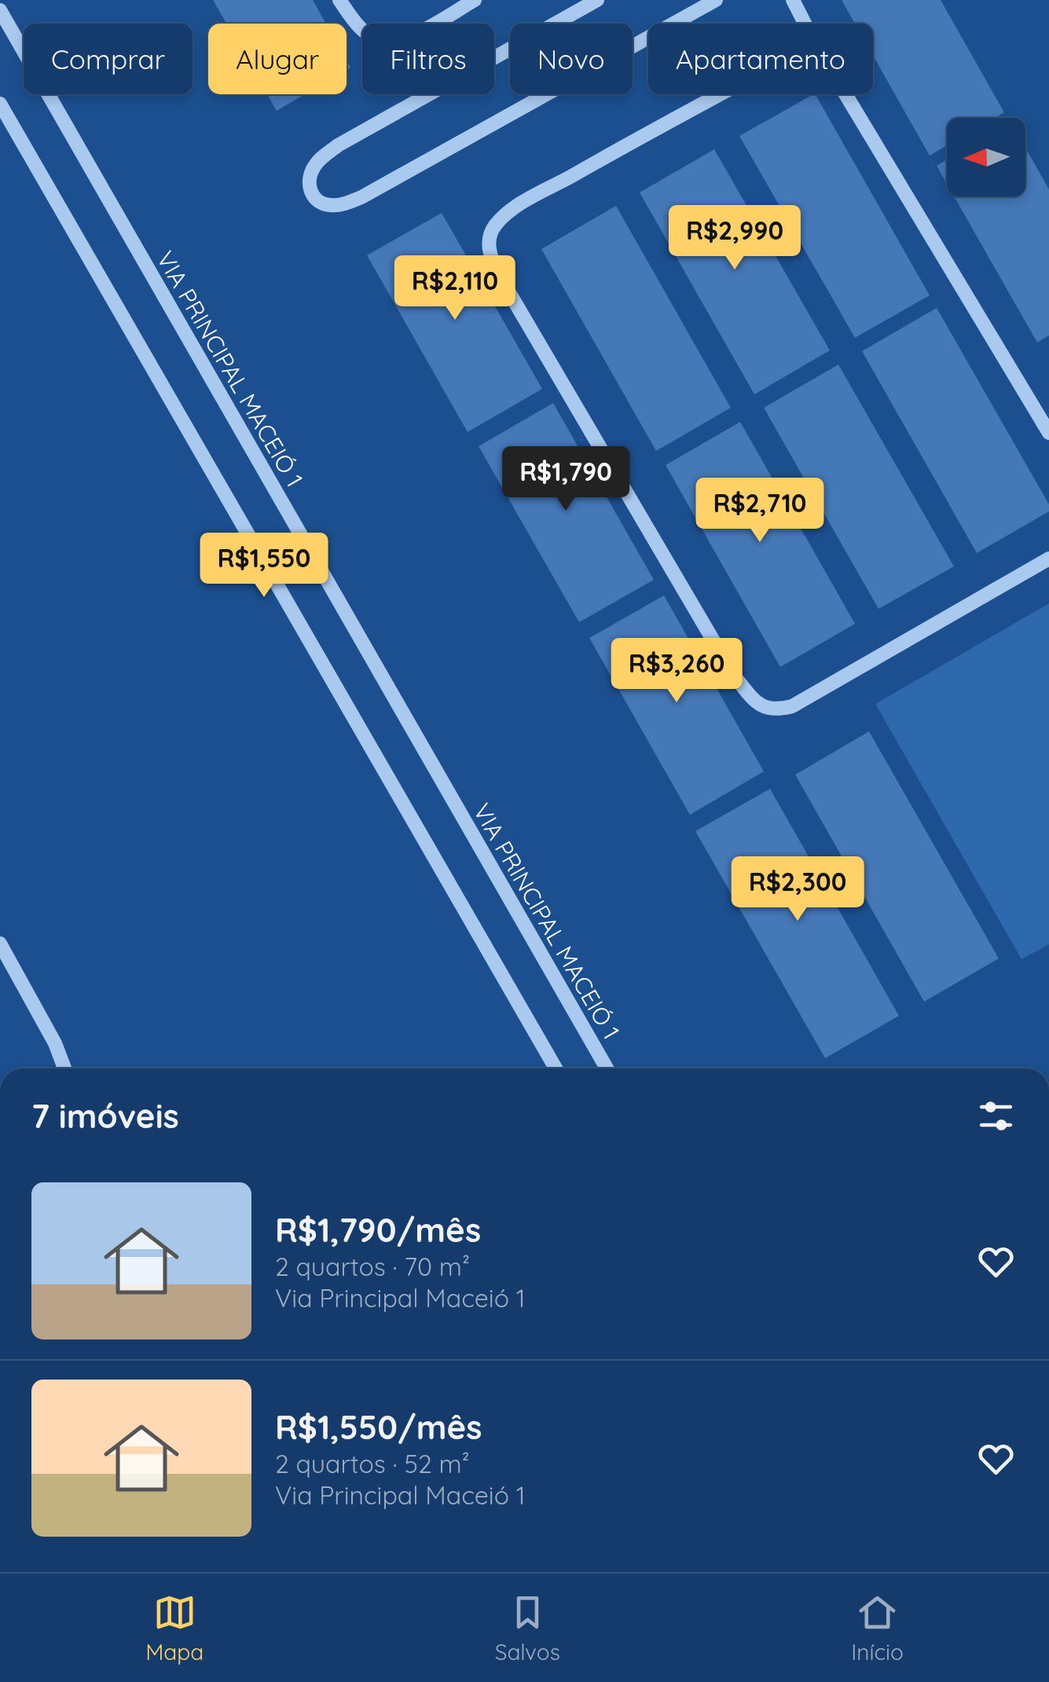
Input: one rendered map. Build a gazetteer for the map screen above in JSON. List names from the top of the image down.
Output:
{
  "streets": {
    "street": ["VIA PRINCIPAL MACEIÓ 1"]
  },
  "north": "left",
  "page": {
    "chip": [
      "Comprar",
      "Alugar",
      "Filtros",
      "Novo",
      "Apartamento"
    ],
    "price": [
      "R$2,990",
      "R$2,110",
      "R$1,790",
      "R$2,710",
      "R$1,550",
      "R$3,260",
      "R$2,300"
    ],
    "heading": "7 imóveis",
    "list": [
      {
        "name": "R$1,790/mês",
        "note": "2 quartos · 70 m² · Via Principal Maceió 1"
      },
      {
        "name": "R$1,550/mês",
        "note": "2 quartos · 52 m² · Via Principal Maceió 1"
      }
    ],
    "tabs": ["Mapa", "Salvos", "Início"]
  }
}
